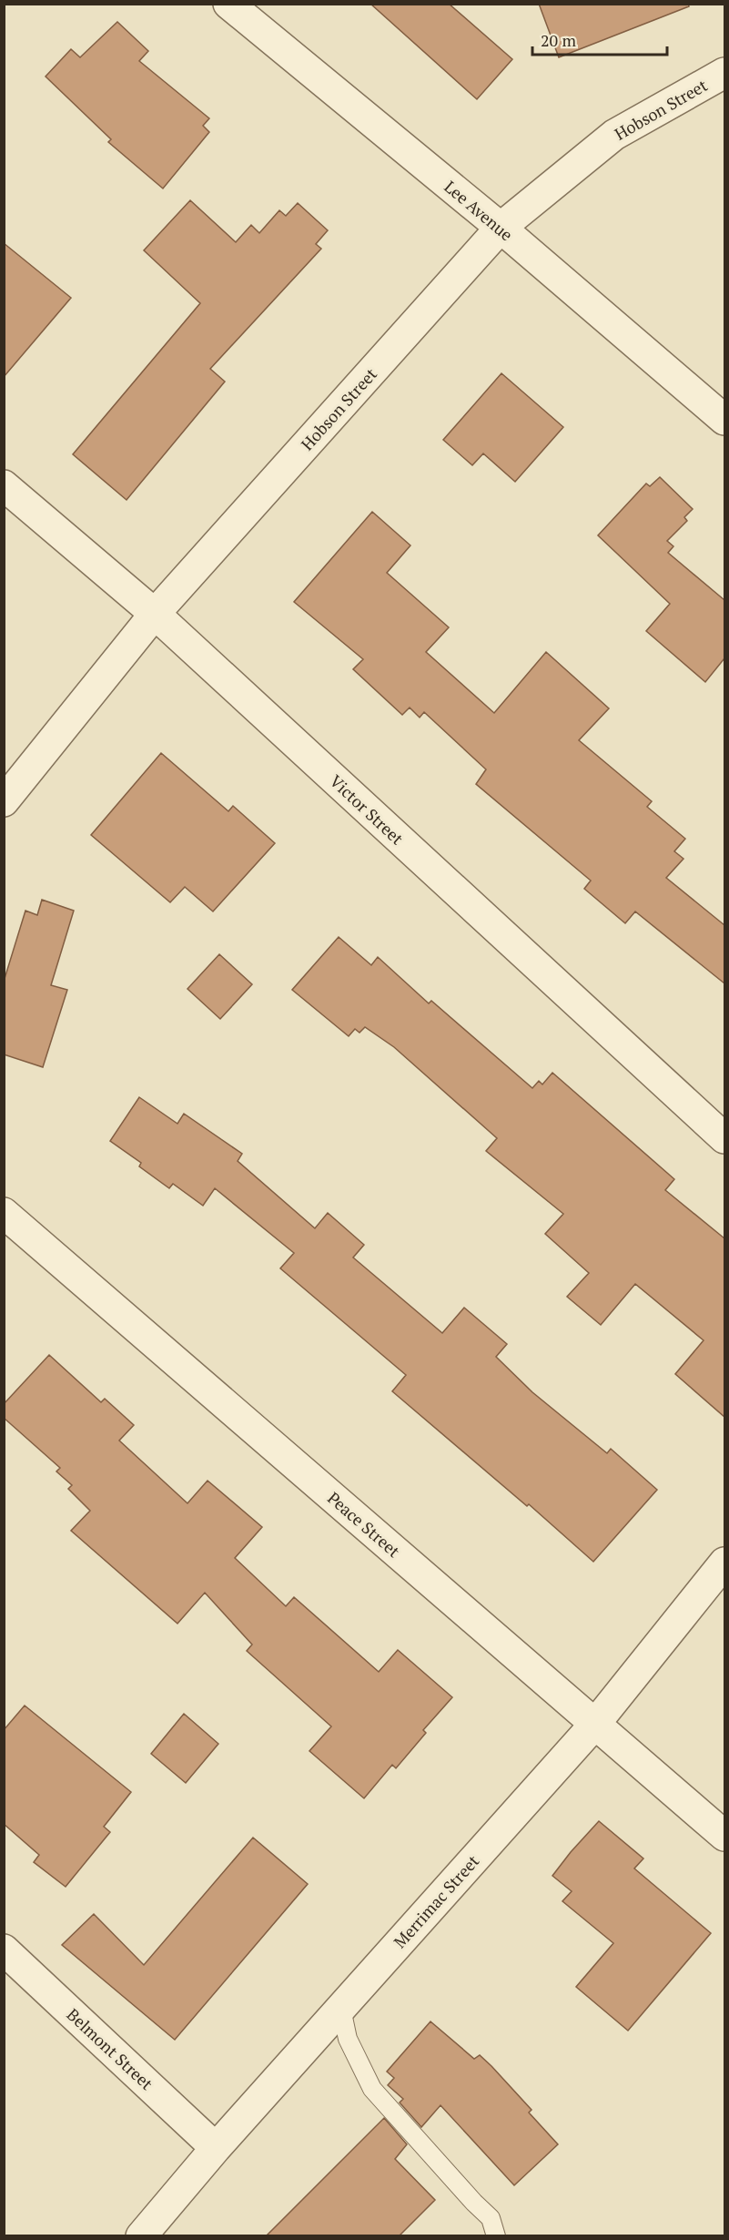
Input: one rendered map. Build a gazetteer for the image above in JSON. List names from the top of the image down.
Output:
{
  "streets": {
    "street": [
      "Hobson Street",
      "Lee Avenue",
      "Victor Street",
      "Peace Street",
      "Merrimac Street",
      "Belmont Street"
    ]
  },
  "crossings": [
    ["Hobson Street", "Lee Avenue"],
    ["Hobson Street", "Victor Street"],
    ["Peace Street", "Merrimac Street"],
    ["Merrimac Street", "Belmont Street"]
  ],
  "scale_bar": "20 m"
}
